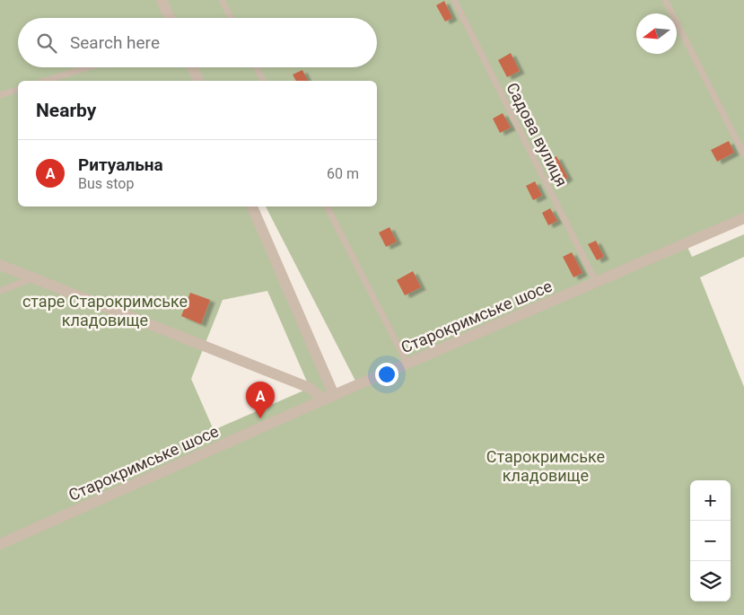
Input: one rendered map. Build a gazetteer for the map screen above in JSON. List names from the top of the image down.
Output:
{
  "streets": {
    "street": ["Старокримське шосе"],
    "lane": ["Садова вулиця"]
  },
  "crossings": [
    ["Садова вулиця", "Старокримське шосе"]
  ],
  "parks": ["старе Старокримське кладовище", "Старокримське кладовище"],
  "north": "left",
  "page": {
    "search": "Search here",
    "heading": "Nearby",
    "list": [
      {
        "mark": "A",
        "name": "Ритуальна",
        "note": "Bus stop",
        "value": "60 m"
      }
    ],
    "pins": "A",
    "map_buttons": ["+", "−"]
  }
}
